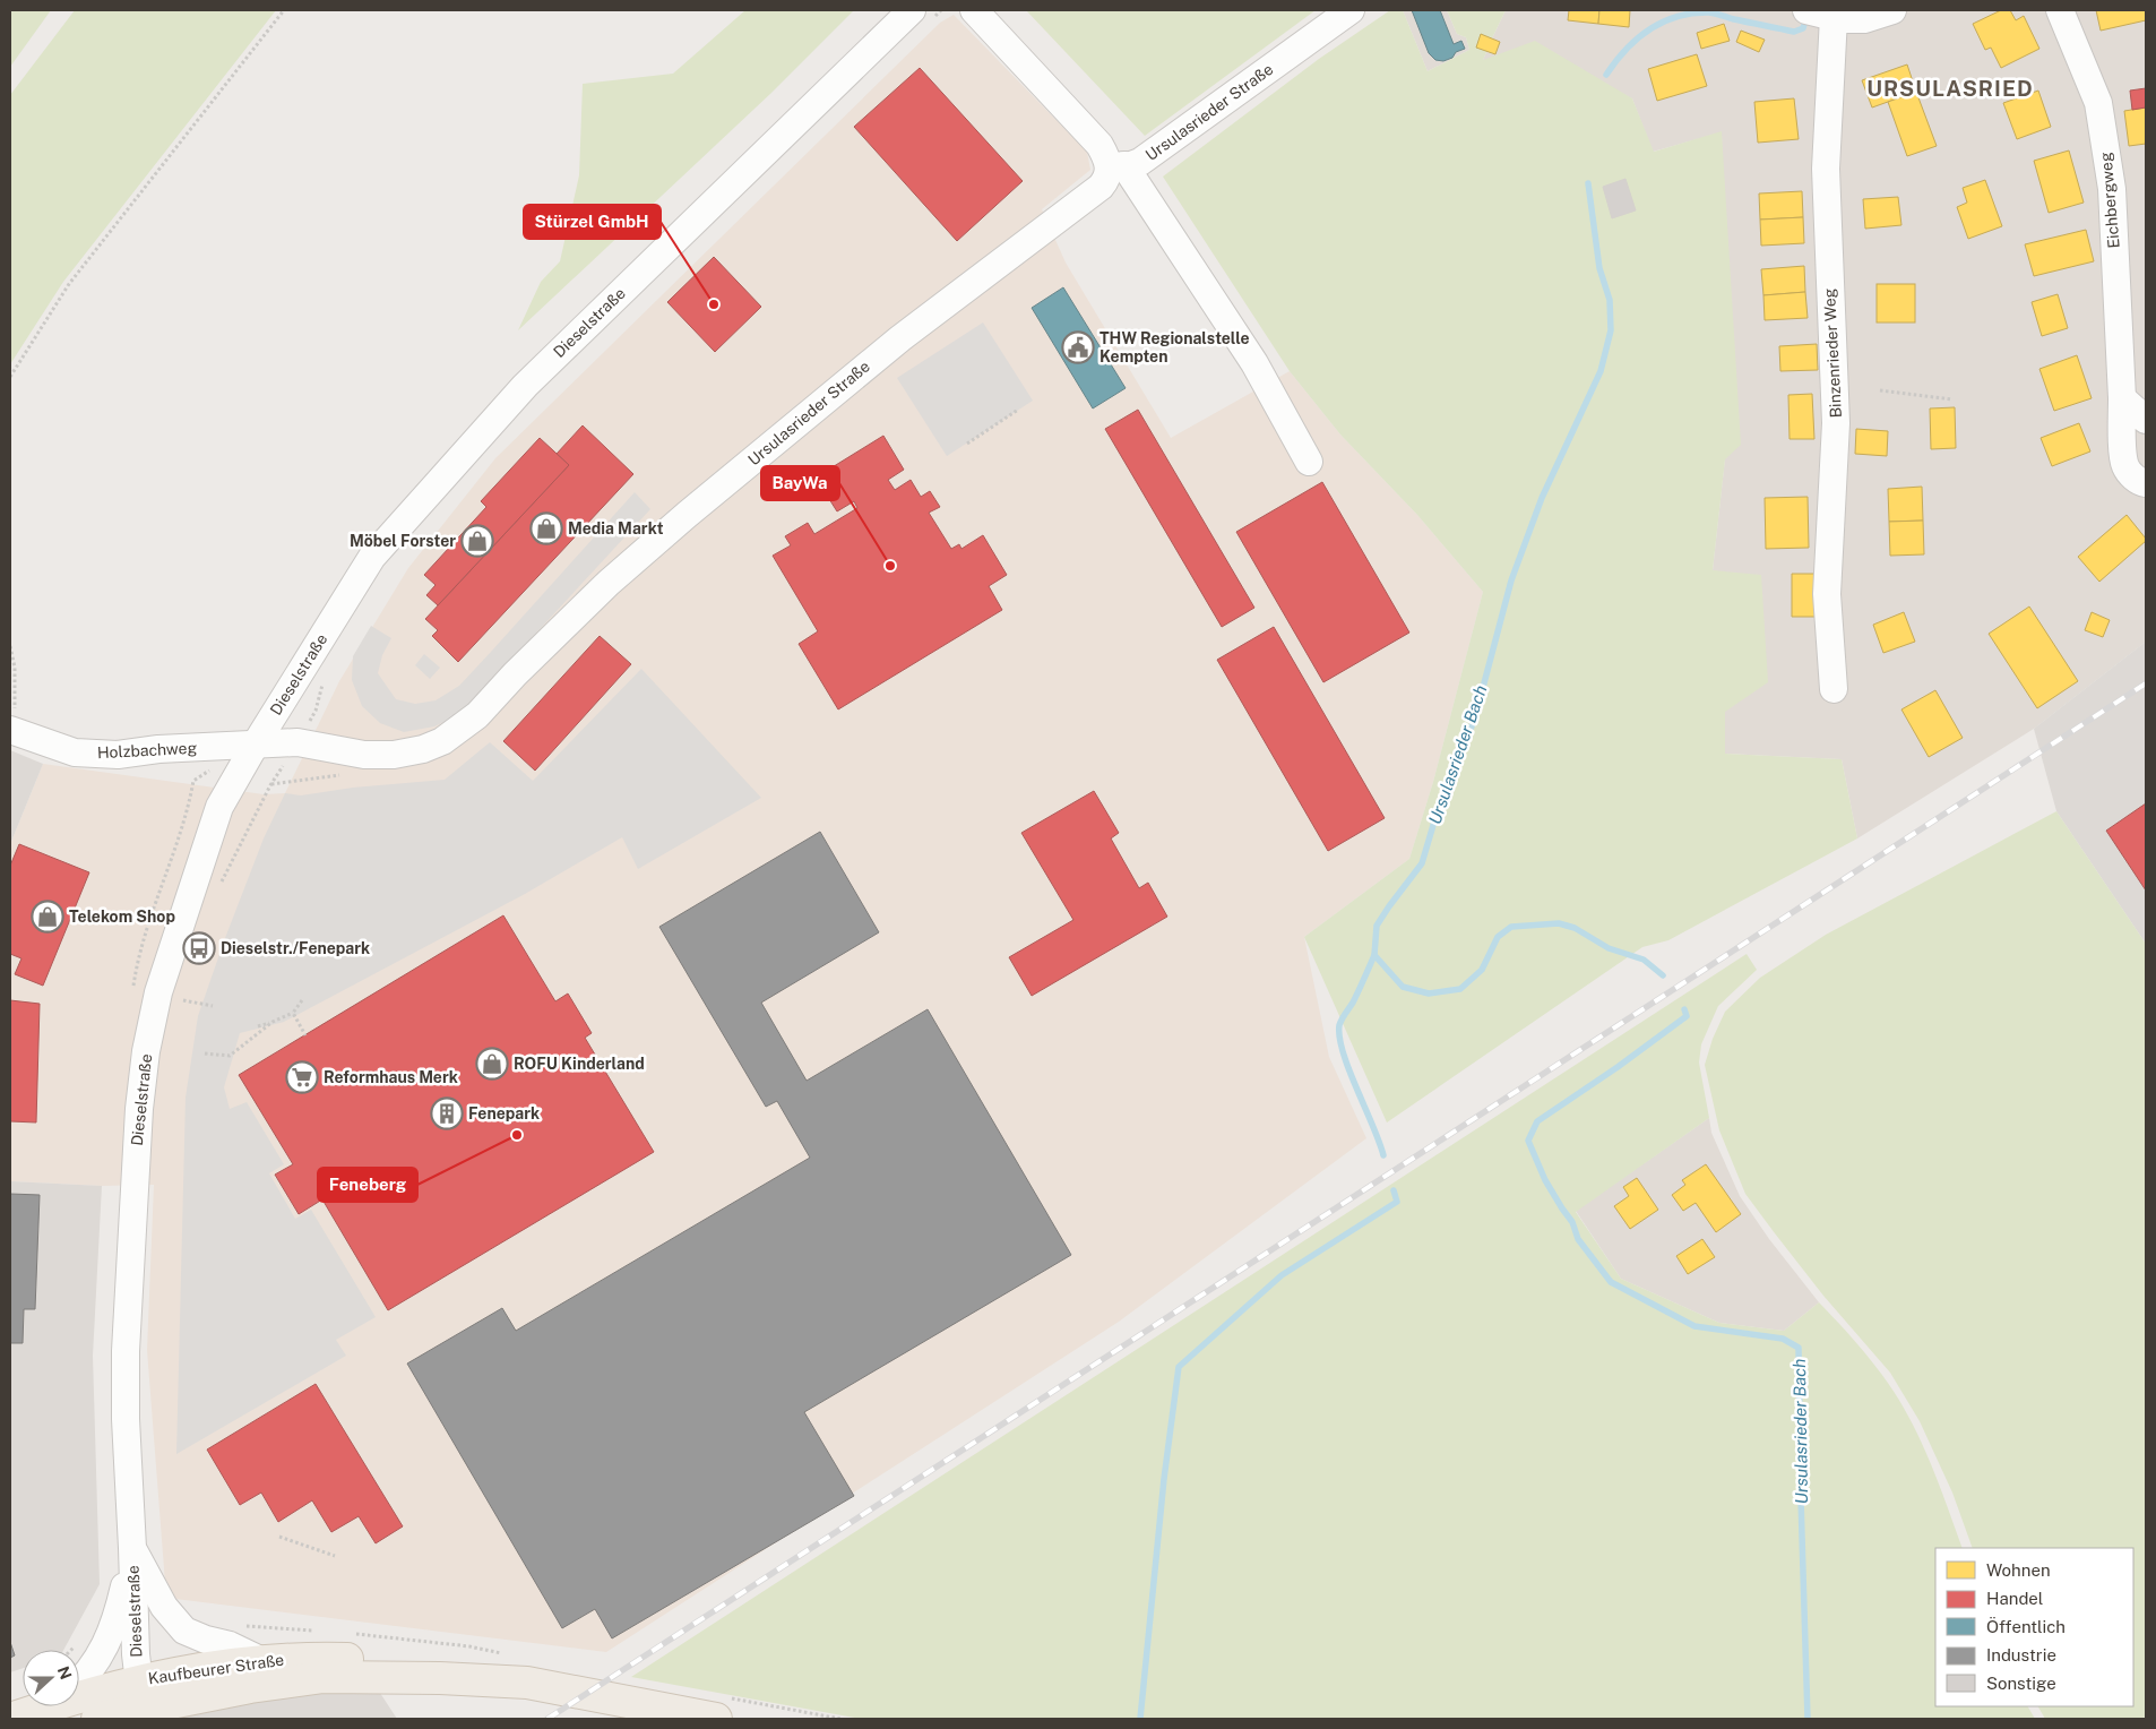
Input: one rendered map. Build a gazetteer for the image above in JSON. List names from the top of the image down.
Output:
{
  "streets": {
    "main road": ["Kaufbeurer Straße"],
    "street": [
      "Ursulasrieder Straße",
      "Eichbergweg",
      "Dieselstraße",
      "Binzenrieder Weg",
      "Holzbachweg"
    ]
  },
  "crossings": [
    ["Ursulasrieder Straße", "Dieselstraße"],
    ["Ursulasrieder Straße", "Holzbachweg"],
    ["Dieselstraße", "Holzbachweg"],
    ["Dieselstraße", "Kaufbeurer Straße"]
  ],
  "districts": ["URSULASRIED"],
  "water": ["Ursulasrieder Bach"],
  "places": {
    "other": ["Stürzel GmbH", "BayWa", "Feneberg"],
    "public building": ["THW Regionalstelle Kempten"],
    "shop": [
      "Media Markt",
      "Möbel Forster",
      "Telekom Shop",
      "ROFU Kinderland"
    ],
    "bus stop": ["Dieselstr./Fenepark"],
    "supermarket": ["Reformhaus Merk"],
    "building": ["Fenepark"]
  },
  "legend": [
    "Wohnen",
    "Handel",
    "Öffentlich",
    "Industrie",
    "Sonstige"
  ],
  "north": "right"
}
